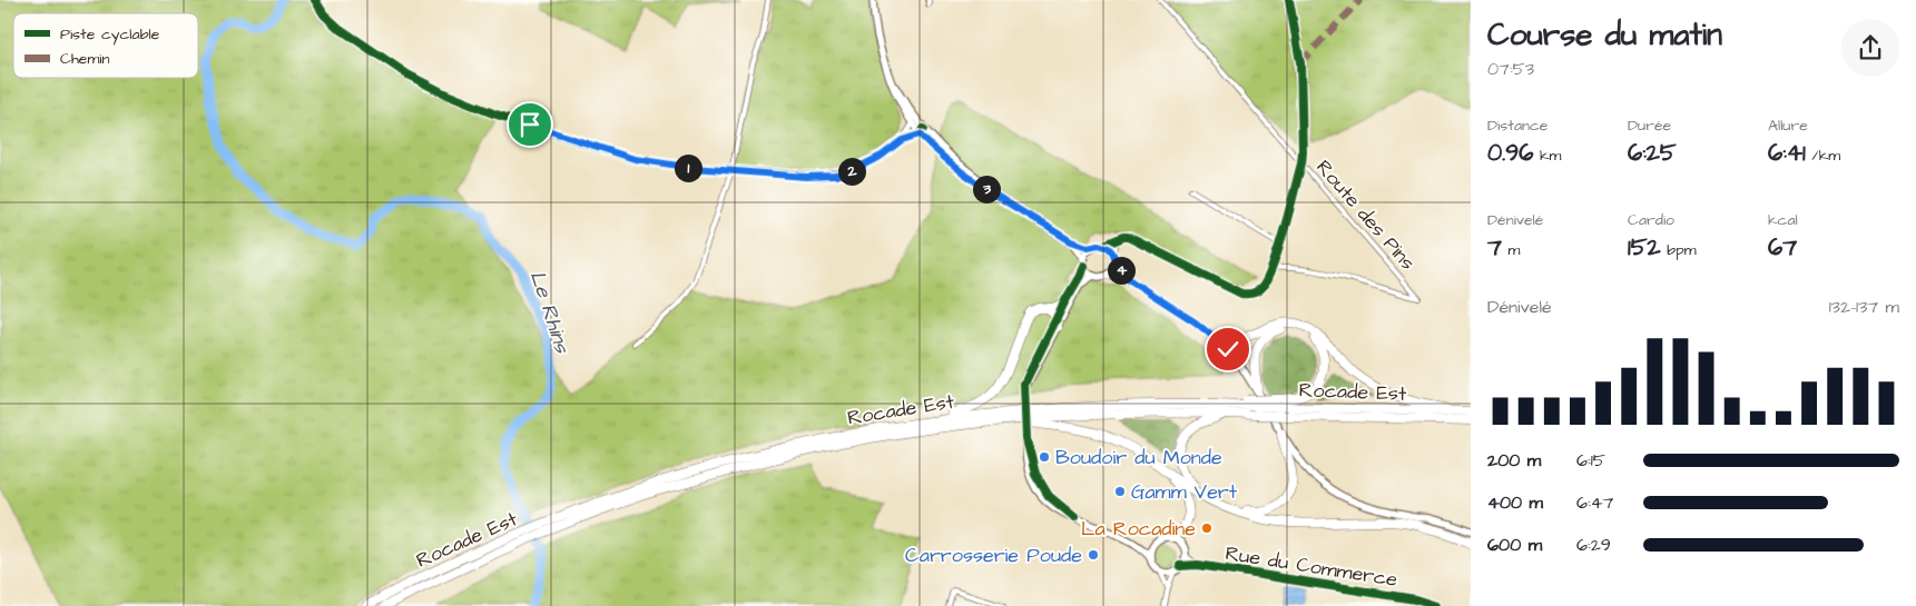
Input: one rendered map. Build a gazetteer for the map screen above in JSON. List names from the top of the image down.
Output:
{
  "streets": {
    "highway": ["Rocade Est"],
    "street": ["Route des Pins", "Rue du Commerce"]
  },
  "water": ["Le Rhins"],
  "places": [
    "Boudoir du Monde",
    "Gamm Vert",
    "La Rocadine",
    "Carrosserie Poude"
  ],
  "legend": ["Piste cyclable", "Chemin"],
  "page": {
    "heading": ["Course du matin", "07:53"],
    "stats": [
      ["Distance", "0.96 km"],
      ["Durée", "6:25"],
      ["Allure", "6:41 /km"],
      ["Dénivelé", "7 m"],
      ["Cardio", "152 bpm"],
      ["kcal", "67"]
    ],
    "pins": [
      "1",
      "2",
      "3",
      "4"
    ],
    "chart": ["Dénivelé", "132–137 m"],
    "list": [
      {
        "name": "200 m",
        "note": "6:15"
      },
      {
        "name": "400 m",
        "note": "6:47"
      },
      {
        "name": "600 m",
        "note": "6:29"
      }
    ]
  }
}
